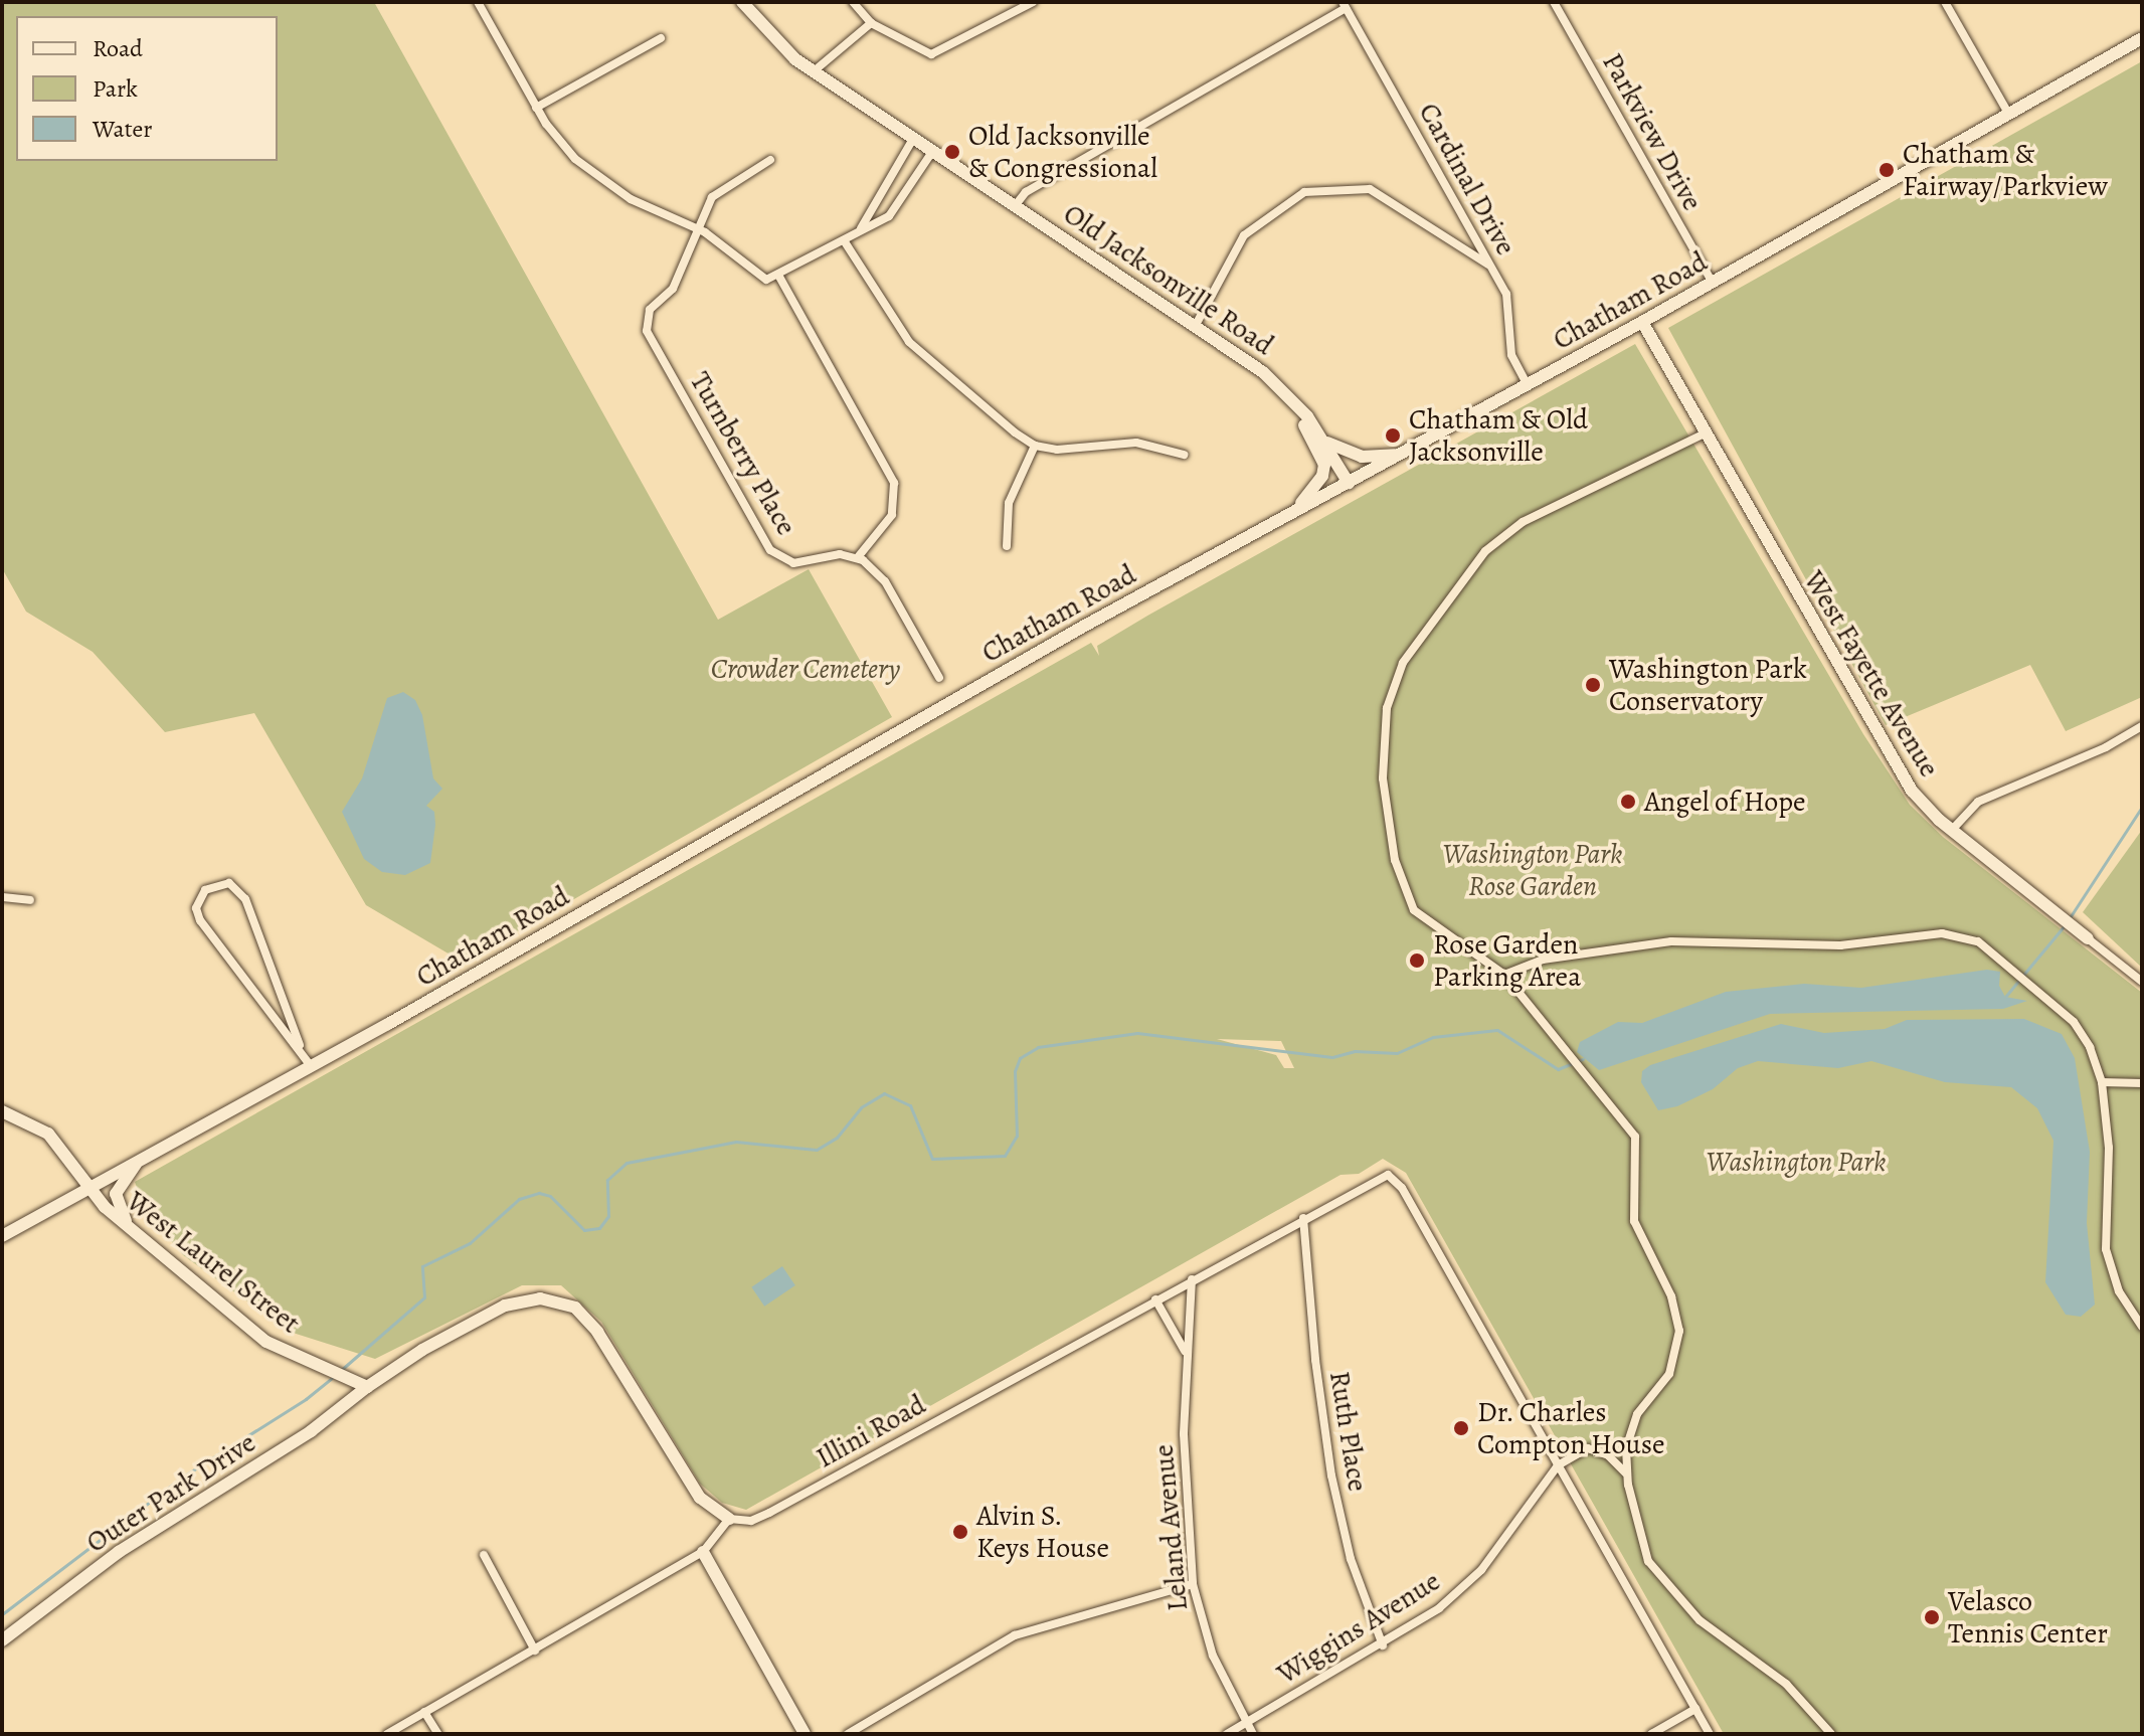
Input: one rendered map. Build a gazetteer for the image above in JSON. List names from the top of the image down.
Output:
{
  "streets": {
    "street": [
      "Parkview Drive",
      "Cardinal Drive",
      "Old Jacksonville Road",
      "Chatham Road",
      "Turnberry Place",
      "West Fayette Avenue",
      "West Laurel Street",
      "Illini Road",
      "Ruth Place",
      "Outer Park Drive",
      "Leland Avenue",
      "Wiggins Avenue"
    ]
  },
  "crossings": [
    ["Parkview Drive", "Chatham Road"],
    ["Cardinal Drive", "Chatham Road"],
    ["Old Jacksonville Road", "Chatham Road"],
    ["Chatham Road", "West Fayette Avenue"],
    ["Chatham Road", "West Laurel Street"],
    ["West Laurel Street", "Outer Park Drive"],
    ["Illini Road", "Ruth Place"],
    ["Illini Road", "Leland Avenue"],
    ["Illini Road", "Wiggins Avenue"],
    ["Ruth Place", "Wiggins Avenue"],
    ["Leland Avenue", "Wiggins Avenue"]
  ],
  "parks": ["Crowder Cemetery", "Washington Park Rose Garden", "Washington Park"],
  "places": [
    "Old Jacksonville & Congressional",
    "Chatham & Fairway/Parkview",
    "Chatham & Old Jacksonville",
    "Washington Park Conservatory",
    "Angel of Hope",
    "Rose Garden Parking Area",
    "Dr. Charles Compton House",
    "Alvin S. Keys House",
    "Velasco Tennis Center"
  ],
  "legend": ["Road", "Park", "Water"]
}
